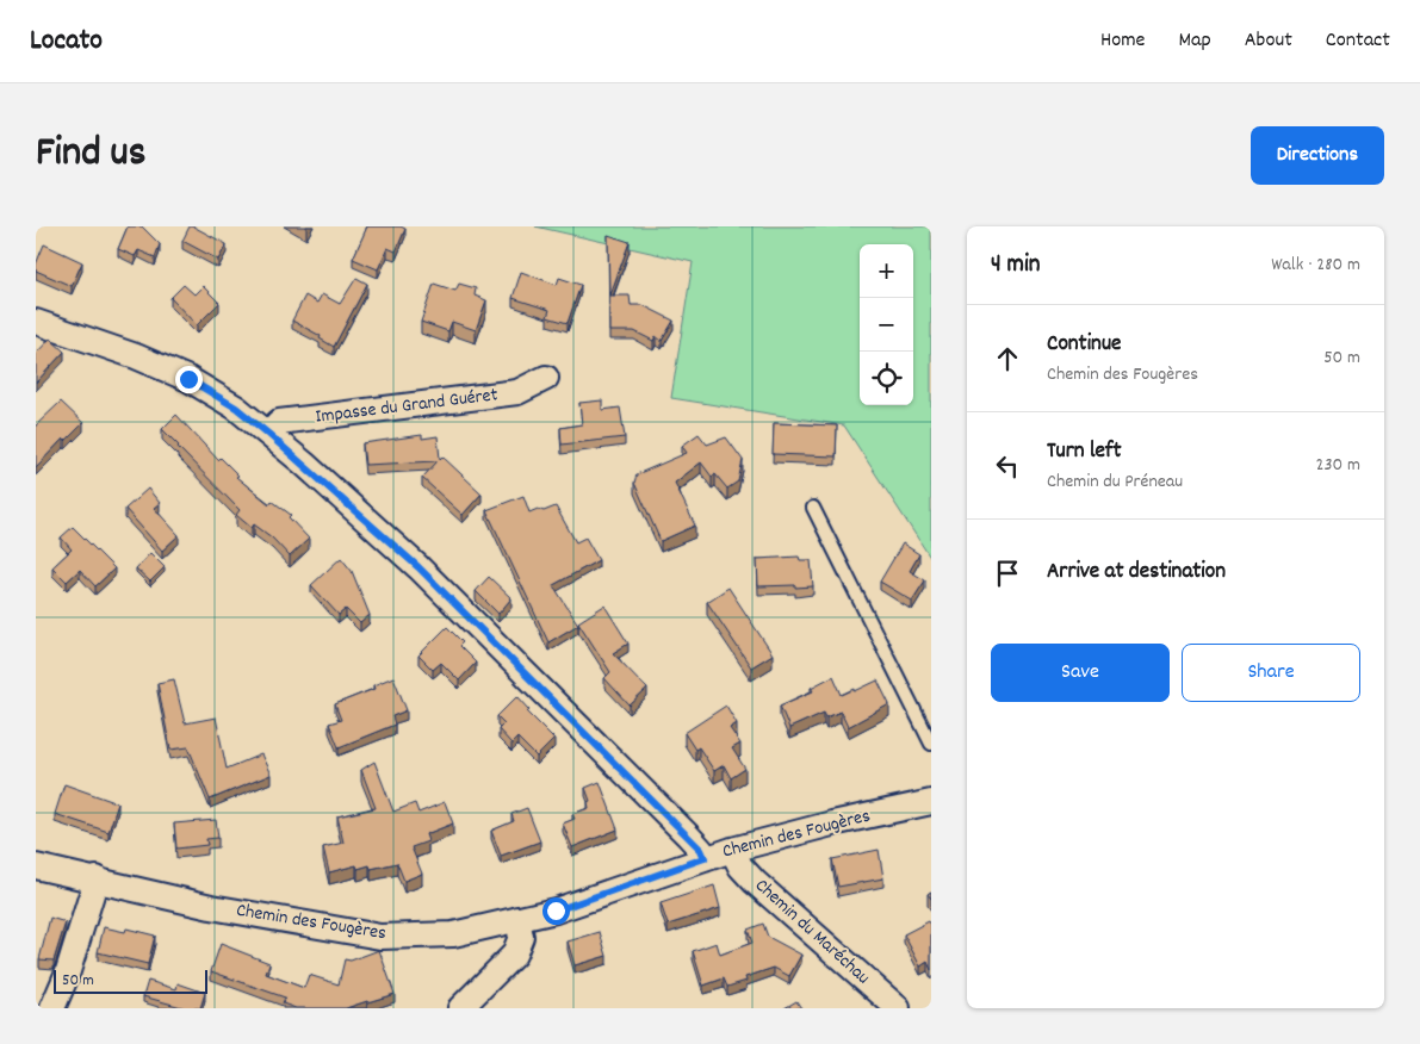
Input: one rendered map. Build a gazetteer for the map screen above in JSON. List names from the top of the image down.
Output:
{
  "streets": {
    "street": ["Impasse du Grand Guéret", "Chemin des Fougères", "Chemin du Maréchau"]
  },
  "crossings": [
    ["Chemin des Fougères", "Chemin du Maréchau"]
  ],
  "scale_bar": "50 m",
  "page": {
    "header": "Locato",
    "nav": [
      "Home",
      "Map",
      "About",
      "Contact"
    ],
    "title": "Find us",
    "buttons": [
      "Directions",
      ["Save", "Share"]
    ],
    "heading": ["4 min", "Walk · 280 m"],
    "map_buttons": ["+", "−"],
    "list": [
      ["Continue", "Chemin des Fougères", "50 m"],
      ["Turn left", "Chemin du Préneau", "230 m"],
      "Arrive at destination"
    ],
    "scale": "50 m"
  }
}
